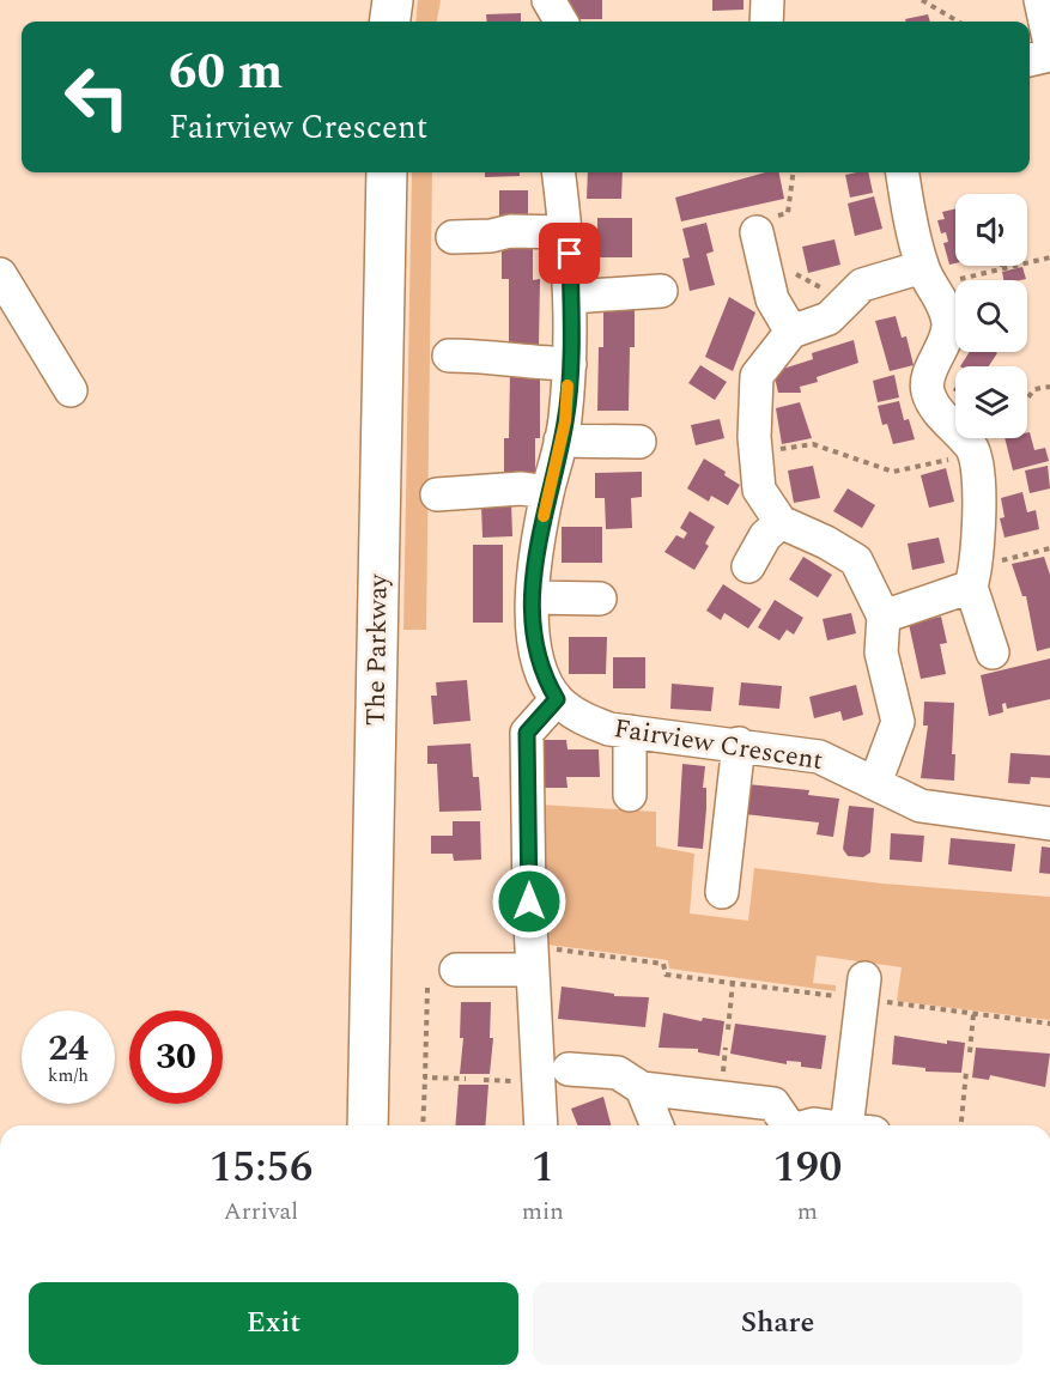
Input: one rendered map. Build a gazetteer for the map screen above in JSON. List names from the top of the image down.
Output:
{
  "streets": {
    "main road": ["The Parkway"],
    "street": ["Fairview Crescent"]
  },
  "page": {
    "turn": ["60 m", "Fairview Crescent"],
    "speed": "24 km/h",
    "limit": "30",
    "eta": [
      "15:56",
      "Arrival",
      "1",
      "min",
      "190",
      "m"
    ],
    "buttons": ["Exit", "Share"]
  }
}
